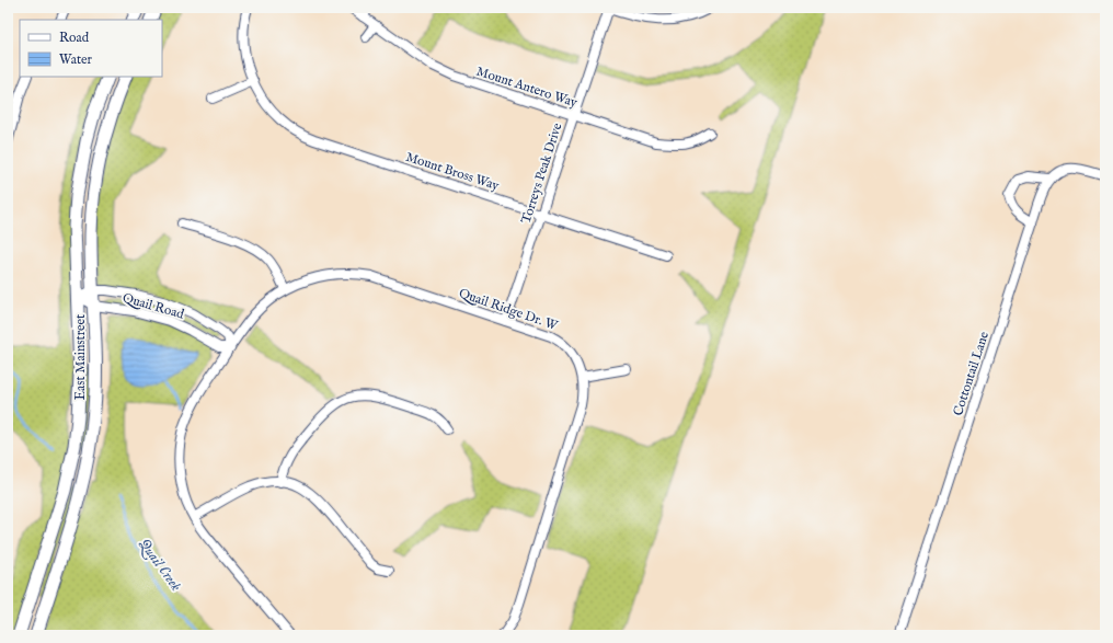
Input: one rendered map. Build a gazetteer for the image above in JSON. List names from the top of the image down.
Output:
{
  "streets": {
    "main road": ["East Mainstreet"],
    "street": [
      "Mount Antero Way",
      "Mount Bross Way",
      "Torreys Peak Drive",
      "Quail Road",
      "Quail Ridge Dr. W",
      "Cottontail Lane"
    ]
  },
  "crossings": [
    ["Mount Antero Way", "Torreys Peak Drive"],
    ["Mount Bross Way", "Torreys Peak Drive"],
    ["Torreys Peak Drive", "Quail Ridge Dr. W"],
    ["Quail Road", "Quail Ridge Dr. W"],
    ["Quail Road", "East Mainstreet"]
  ],
  "water": ["Quail Creek"],
  "legend": ["Road", "Water"]
}
